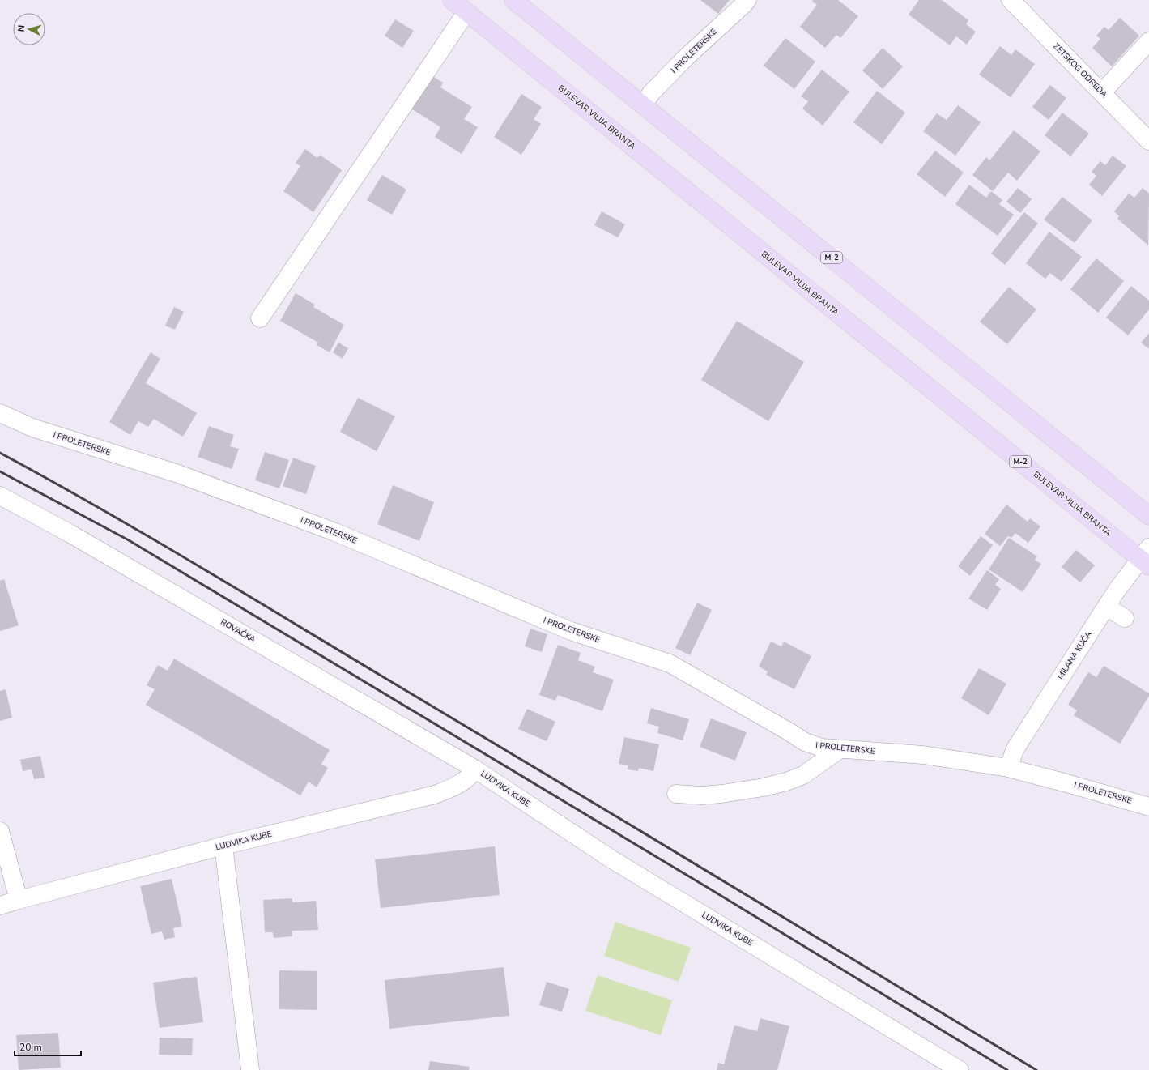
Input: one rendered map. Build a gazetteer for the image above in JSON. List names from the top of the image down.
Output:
{
  "streets": {
    "main road": ["BULEVAR VILIJA BRANTA", "M-2"],
    "street": [
      "I PROLETERSKE",
      "ZETSKOG ODREDA",
      "ROVAČKA",
      "MILANA KUČA",
      "LUDVIKA KUBE"
    ]
  },
  "crossings": [
    ["I PROLETERSKE", "M-2"],
    ["I PROLETERSKE", "MILANA KUČA"],
    ["BULEVAR VILIJA BRANTA", "MILANA KUČA"],
    ["ROVAČKA", "LUDVIKA KUBE"]
  ],
  "scale_bar": "20 m",
  "north": "left"
}
